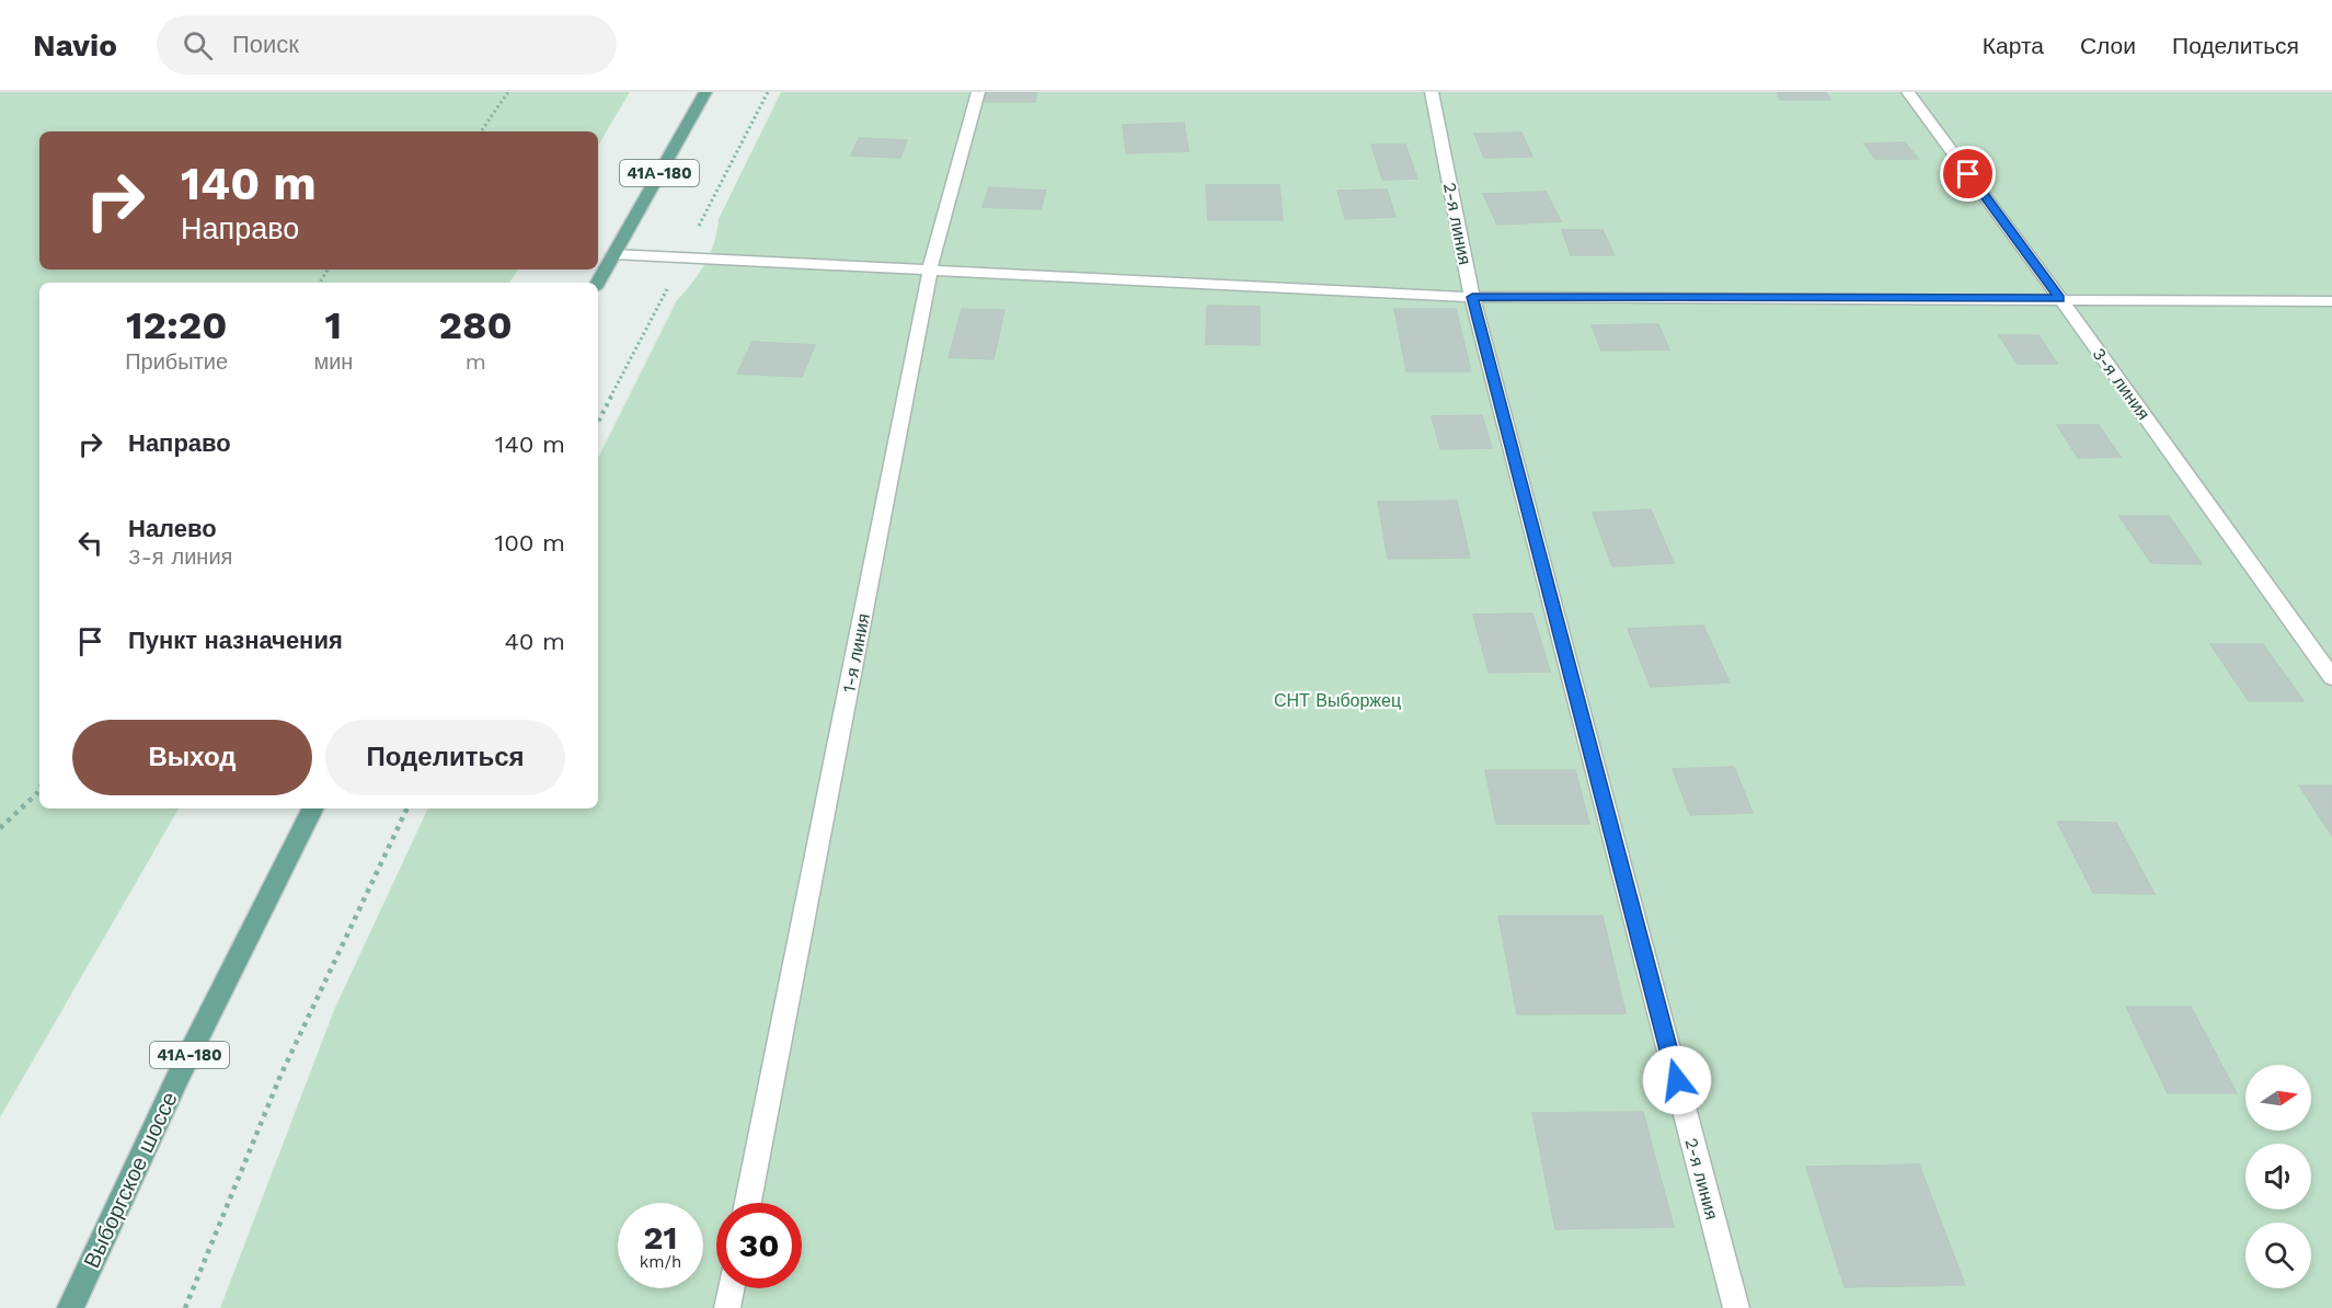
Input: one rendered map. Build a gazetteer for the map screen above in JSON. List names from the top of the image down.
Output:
{
  "streets": {
    "main road": ["41А-180", "Выборгское шоссе"],
    "street": ["2-я линия", "3-я линия", "1-я линия"]
  },
  "parks": ["СНТ Выборжец"],
  "north": "right",
  "page": {
    "header": "Navio",
    "search": "Поиск",
    "nav": ["Карта", "Слои", "Поделиться"],
    "turn": ["140 m", "Направо"],
    "eta": [
      "12:20",
      "Прибытие",
      "1",
      "мин",
      "280",
      "m"
    ],
    "list": [
      {
        "name": "Направо",
        "value": "140 m"
      },
      {
        "name": "Налево",
        "note": "3-я линия",
        "value": "100 m"
      },
      {
        "name": "Пункт назначения",
        "value": "40 m"
      }
    ],
    "buttons": ["Выход", "Поделиться"],
    "speed": "21 km/h",
    "limit": "30"
  }
}
